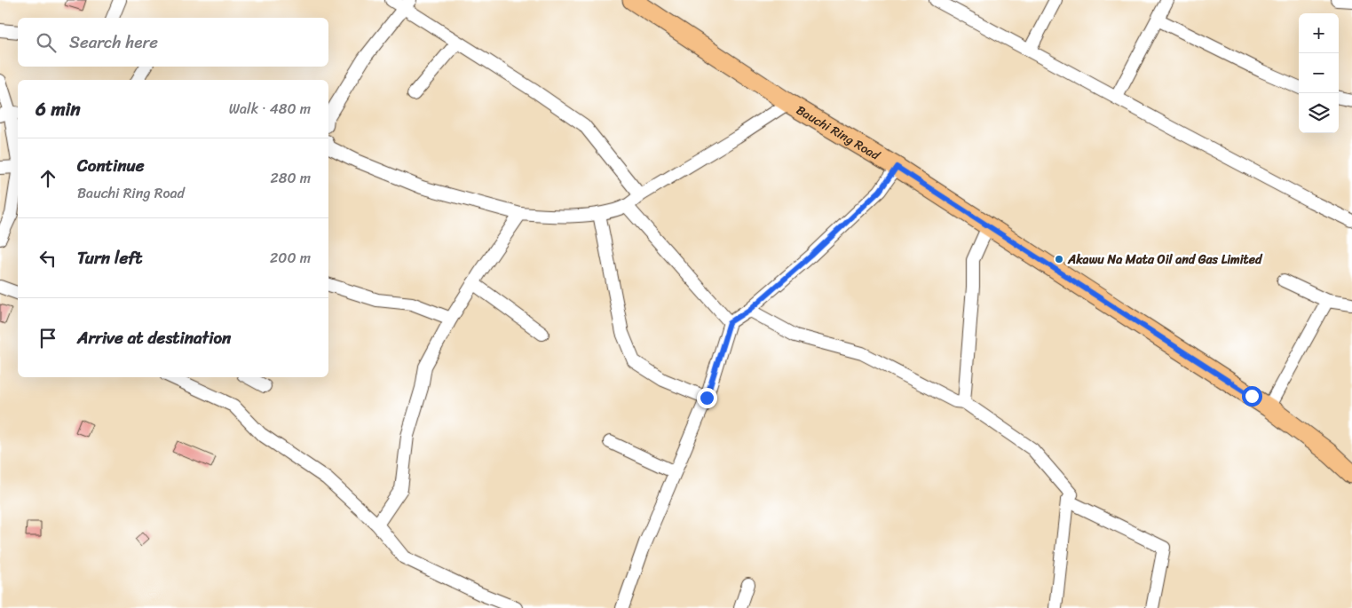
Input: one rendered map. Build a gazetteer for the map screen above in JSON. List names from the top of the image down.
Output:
{
  "streets": {
    "main road": ["Bauchi Ring Road"]
  },
  "places": ["Akawu Na Mata Oil and Gas Limited"],
  "page": {
    "map_buttons": ["+", "−"],
    "search": "Search here",
    "heading": ["6 min", "Walk · 480 m"],
    "list": [
      ["Continue", "Bauchi Ring Road", "280 m"],
      ["Turn left", "200 m"],
      "Arrive at destination"
    ]
  }
}
